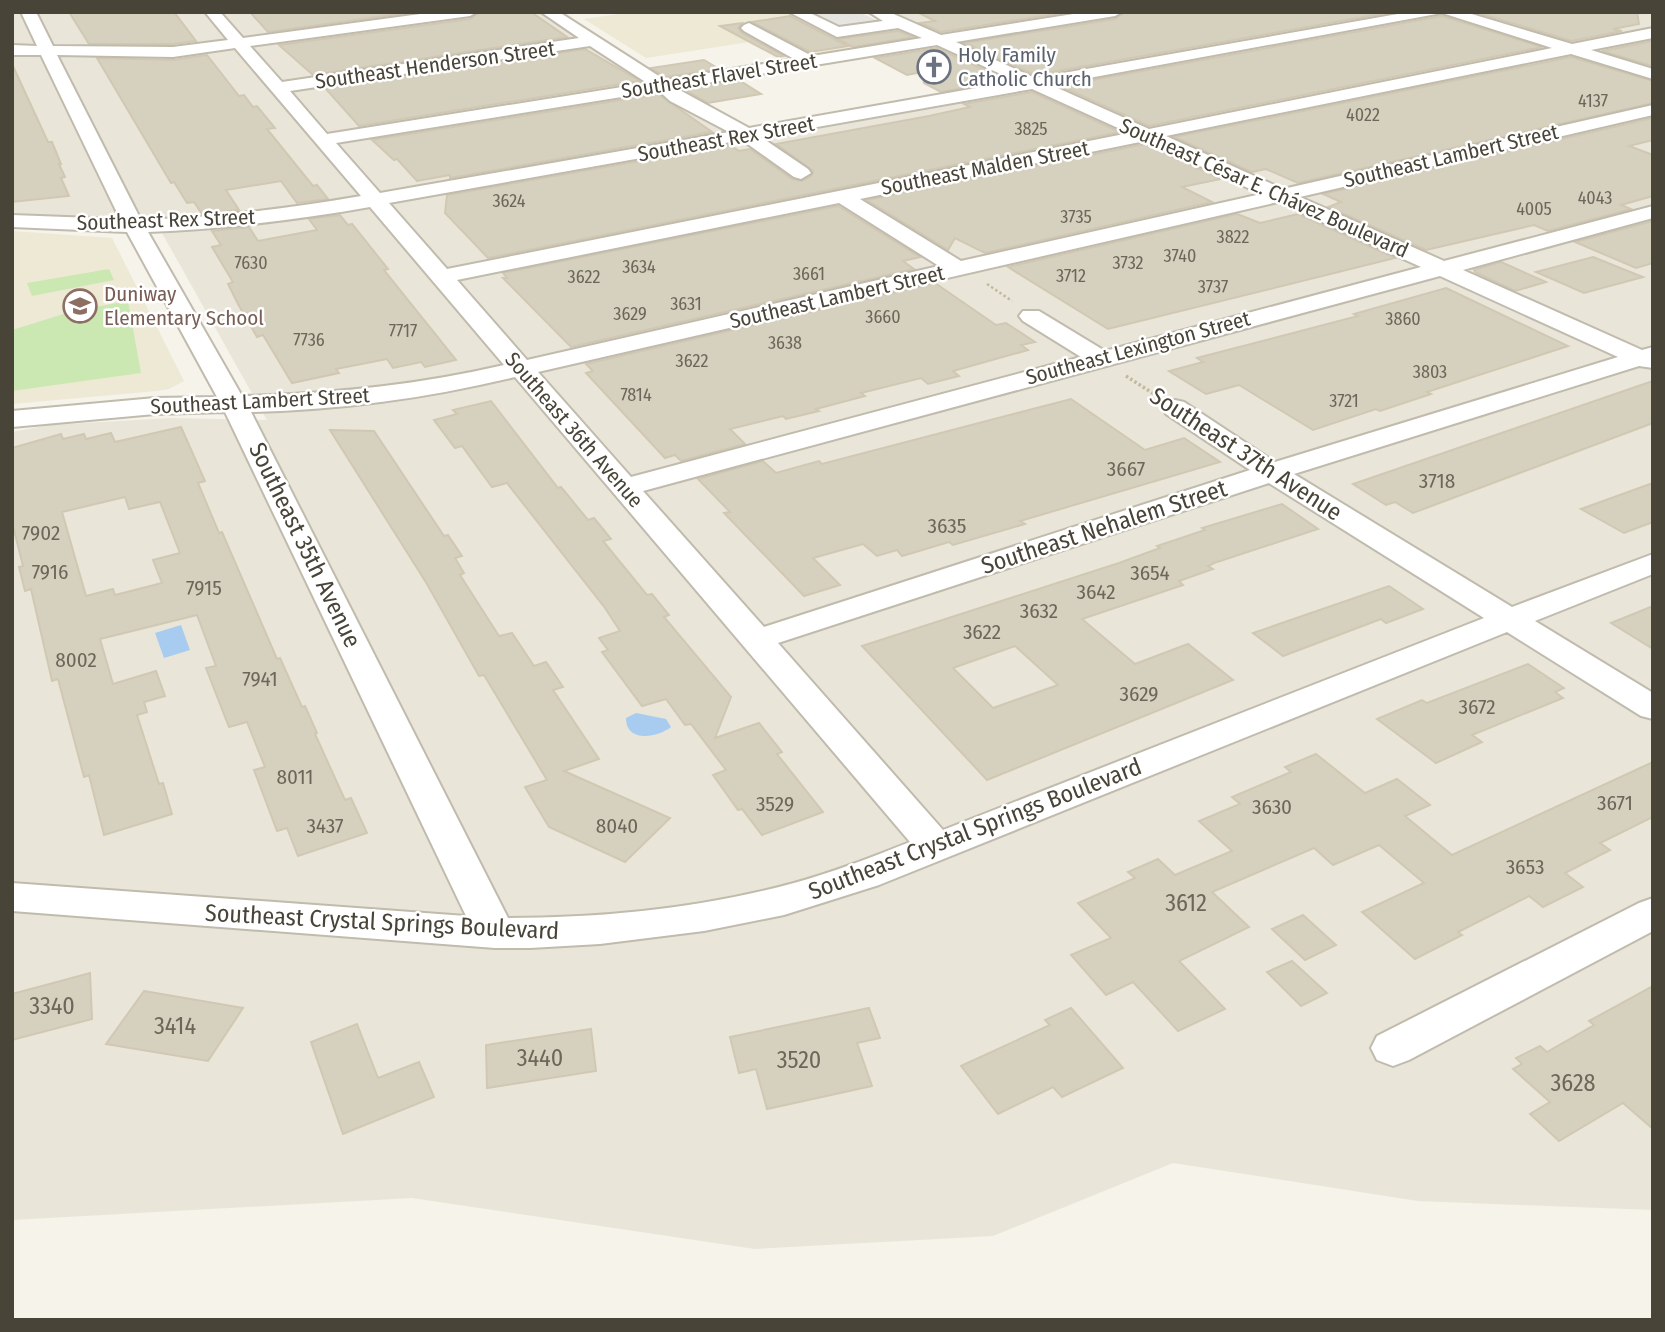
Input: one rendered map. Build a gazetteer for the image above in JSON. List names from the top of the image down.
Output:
{
  "streets": {
    "street": [
      "Southeast Henderson Street",
      "Southeast Flavel Street",
      "Southeast Rex Street",
      "Southeast Lambert Street",
      "Southeast Malden Street",
      "Southeast César E. Chávez Boulevard",
      "Southeast Lexington Street",
      "Southeast 36th Avenue",
      "Southeast 37th Avenue",
      "Southeast Nehalem Street",
      "Southeast 35th Avenue",
      "Southeast Crystal Springs Boulevard"
    ]
  },
  "crossings": [
    ["Southeast Henderson Street", "Southeast 36th Avenue"],
    ["Southeast Flavel Street", "Southeast César E. Chávez Boulevard"],
    ["Southeast Flavel Street", "Southeast 36th Avenue"],
    ["Southeast Rex Street", "Southeast César E. Chávez Boulevard"],
    ["Southeast Rex Street", "Southeast 36th Avenue"],
    ["Southeast Rex Street", "Southeast 35th Avenue"],
    ["Southeast Lambert Street", "Southeast César E. Chávez Boulevard"],
    ["Southeast Lambert Street", "Southeast 36th Avenue"],
    ["Southeast Lambert Street", "Southeast 35th Avenue"],
    ["Southeast Malden Street", "Southeast César E. Chávez Boulevard"],
    ["Southeast Malden Street", "Southeast 36th Avenue"],
    ["Southeast César E. Chávez Boulevard", "Southeast Lexington Street"],
    ["Southeast César E. Chávez Boulevard", "Southeast Nehalem Street"],
    ["Southeast Lexington Street", "Southeast 36th Avenue"],
    ["Southeast Lexington Street", "Southeast 37th Avenue"],
    ["Southeast 36th Avenue", "Southeast Nehalem Street"],
    ["Southeast 36th Avenue", "Southeast Crystal Springs Boulevard"],
    ["Southeast 37th Avenue", "Southeast Nehalem Street"],
    ["Southeast 37th Avenue", "Southeast Crystal Springs Boulevard"],
    ["Southeast 35th Avenue", "Southeast Crystal Springs Boulevard"]
  ],
  "places": {
    "church": ["Holy Family Catholic Church"],
    "school or university": ["Duniway Elementary School"]
  },
  "house_numbers": [
    "4137",
    "4022",
    "3825",
    "4043",
    "3624",
    "4005",
    "3735",
    "3822",
    "3740",
    "7630",
    "3732",
    "3634",
    "3661",
    "3712",
    "3622",
    "3737",
    "3631",
    "3629",
    "3660",
    "3860",
    "7717",
    "7736",
    "3638",
    "3622",
    "3803",
    "7814",
    "3721",
    "3667",
    "3718",
    "3635",
    "7902",
    "7916",
    "3654",
    "7915",
    "3642",
    "3632",
    "3622",
    "8002",
    "7941",
    "3629",
    "3672",
    "8011",
    "3671",
    "3529",
    "3630",
    "3437",
    "8040",
    "3653",
    "3612",
    "3340",
    "3414",
    "3440",
    "3520",
    "3628"
  ]
}
